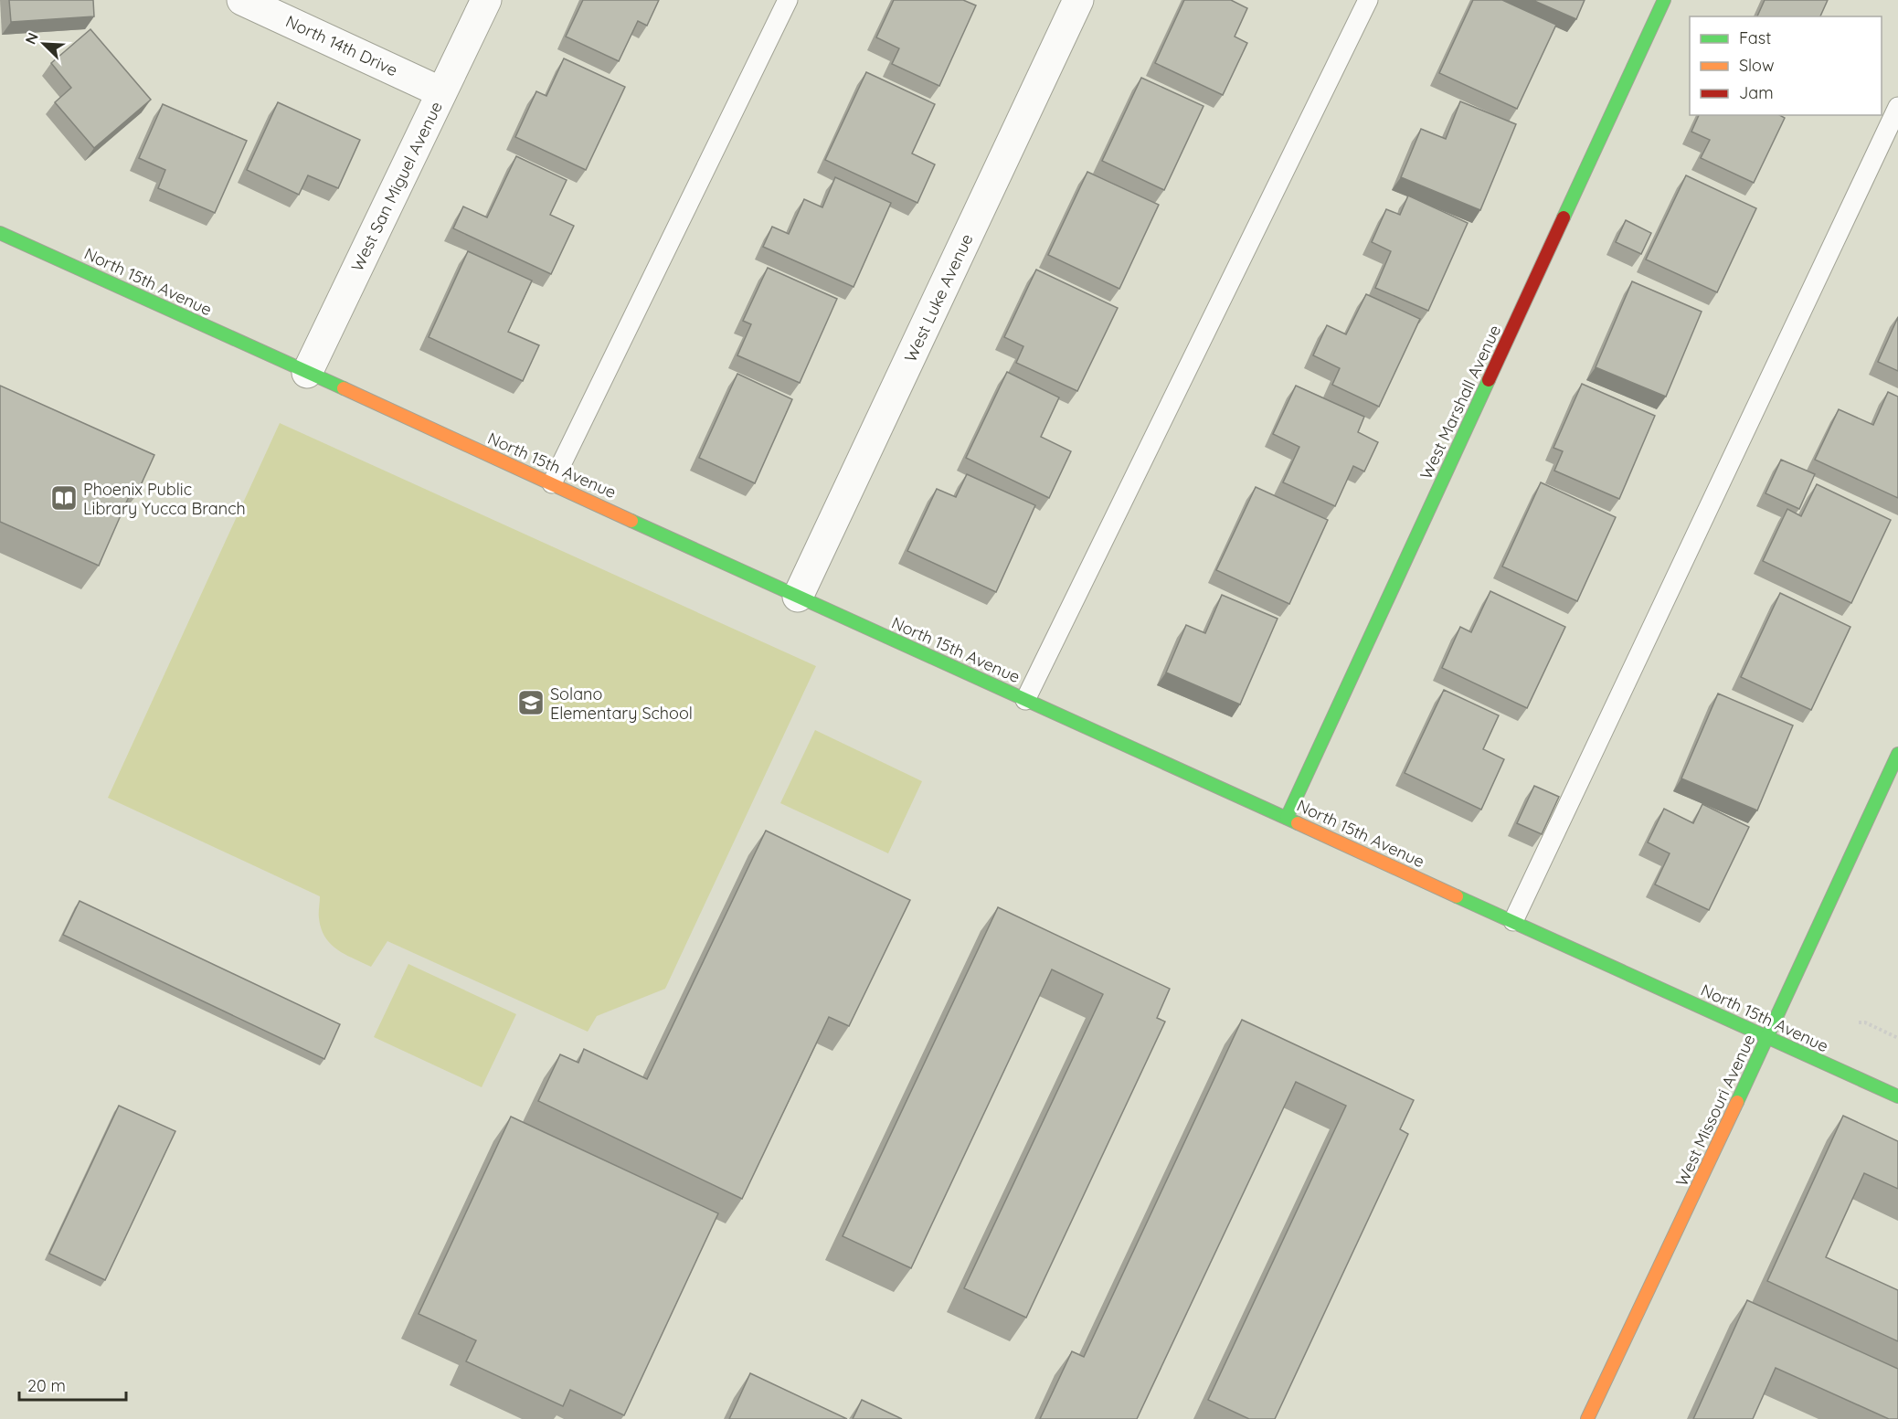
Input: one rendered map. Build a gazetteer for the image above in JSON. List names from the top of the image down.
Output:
{
  "streets": {
    "street": [
      "North 14th Drive",
      "West San Miguel Avenue",
      "North 15th Avenue",
      "West Luke Avenue",
      "West Marshall Avenue",
      "West Missouri Avenue"
    ]
  },
  "crossings": [
    ["North 14th Drive", "West San Miguel Avenue"],
    ["West San Miguel Avenue", "North 15th Avenue"],
    ["North 15th Avenue", "West Luke Avenue"],
    ["North 15th Avenue", "West Marshall Avenue"],
    ["North 15th Avenue", "West Missouri Avenue"]
  ],
  "places": {
    "library": ["Phoenix Public Library Yucca Branch"],
    "school or university": ["Solano Elementary School"]
  },
  "legend": ["Fast", "Slow", "Jam"],
  "scale_bar": "20 m",
  "north": "top left"
}
